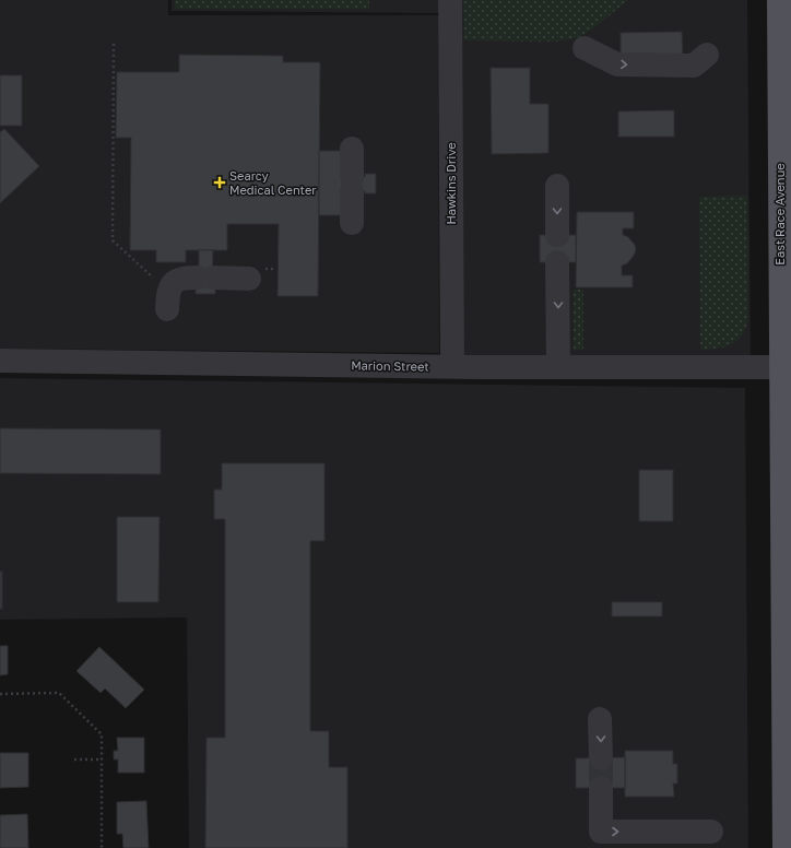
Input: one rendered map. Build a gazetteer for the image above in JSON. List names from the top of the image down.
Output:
{
  "streets": {
    "main road": ["East Race Avenue"],
    "street": ["Hawkins Drive", "Marion Street"]
  },
  "crossings": [
    ["Hawkins Drive", "Marion Street"],
    ["East Race Avenue", "Marion Street"]
  ],
  "places": {
    "health": ["Searcy Medical Center"]
  }
}
